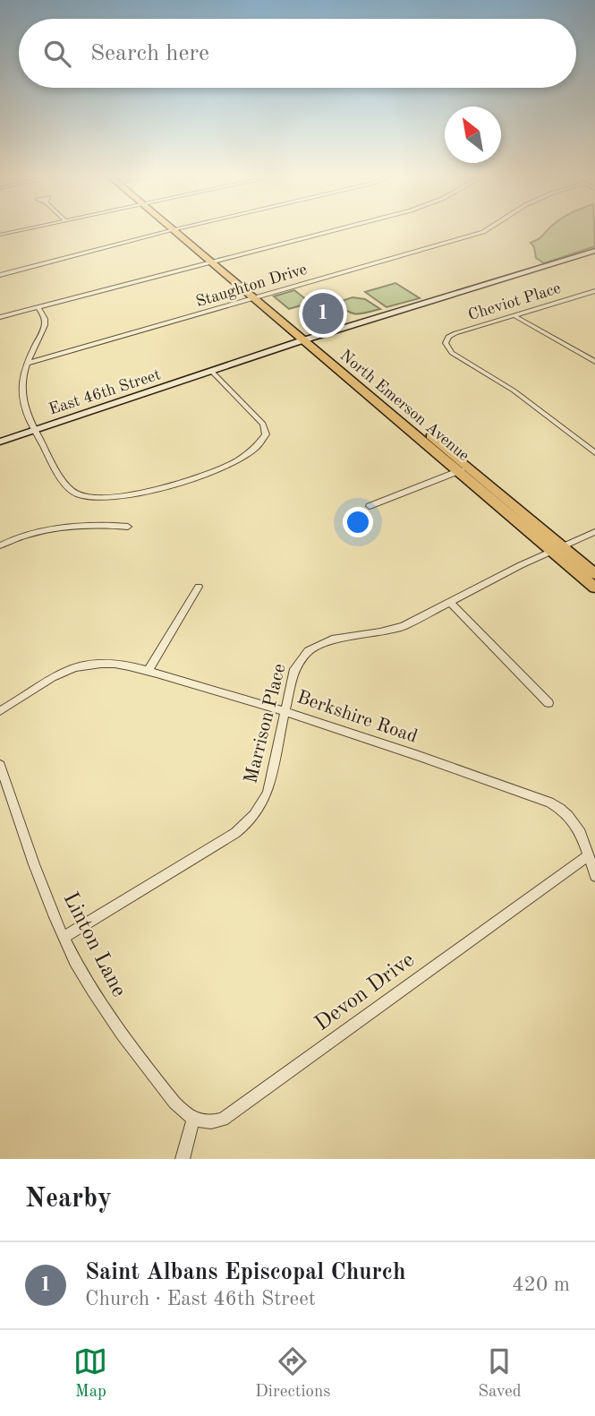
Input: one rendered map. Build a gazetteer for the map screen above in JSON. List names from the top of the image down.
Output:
{
  "streets": {
    "main road": ["East 46th Street", "North Emerson Avenue"],
    "street": [
      "Staughton Drive",
      "Cheviot Place",
      "Berkshire Road",
      "Marrison Place",
      "Linton Lane",
      "Devon Drive"
    ]
  },
  "crossings": [
    ["Staughton Drive", "North Emerson Avenue"],
    ["East 46th Street", "North Emerson Avenue"],
    ["North Emerson Avenue", "Marrison Place"],
    ["Berkshire Road", "Marrison Place"],
    ["Berkshire Road", "Devon Drive"],
    ["Marrison Place", "Linton Lane"],
    ["Linton Lane", "Devon Drive"]
  ],
  "north": "top left",
  "page": {
    "search": "Search here",
    "pins": "1",
    "heading": "Nearby",
    "list": [
      {
        "mark": "1",
        "name": "Saint Albans Episcopal Church",
        "note": "Church · East 46th Street",
        "value": "420 m"
      }
    ],
    "nav": ["Map", "Directions", "Saved"]
  }
}
